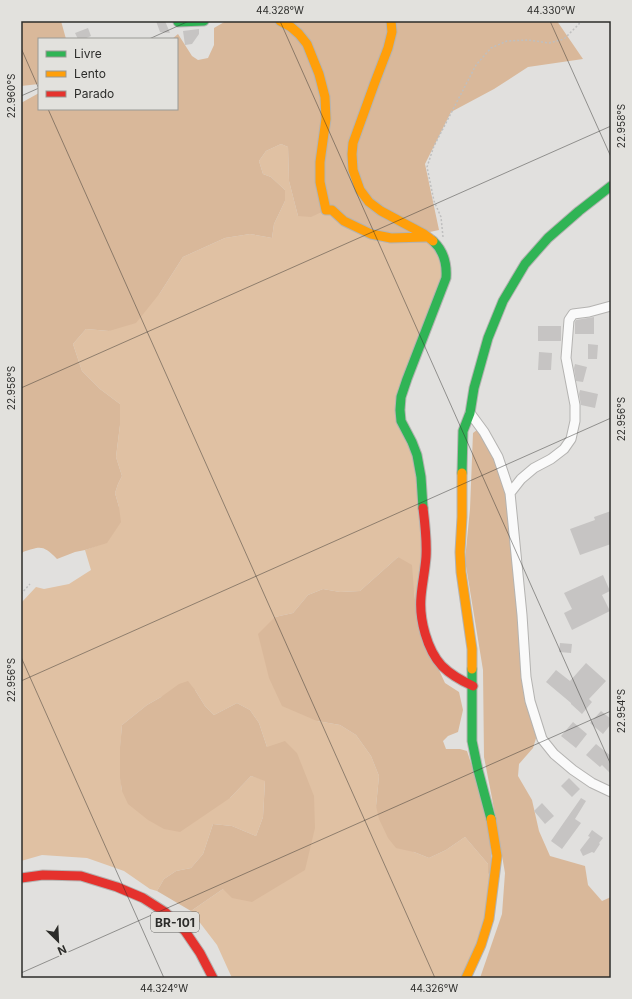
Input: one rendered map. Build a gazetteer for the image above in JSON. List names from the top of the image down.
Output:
{
  "streets": {
    "main road": ["BR-101"]
  },
  "legend": ["Livre", "Lento", "Parado"],
  "north": "bottom right",
  "coordinates": [
    "44.328°W",
    "44.330°W",
    "22.960°S",
    "22.958°S",
    "22.956°S",
    "22.954°S",
    "44.324°W",
    "44.326°W"
  ]
}
